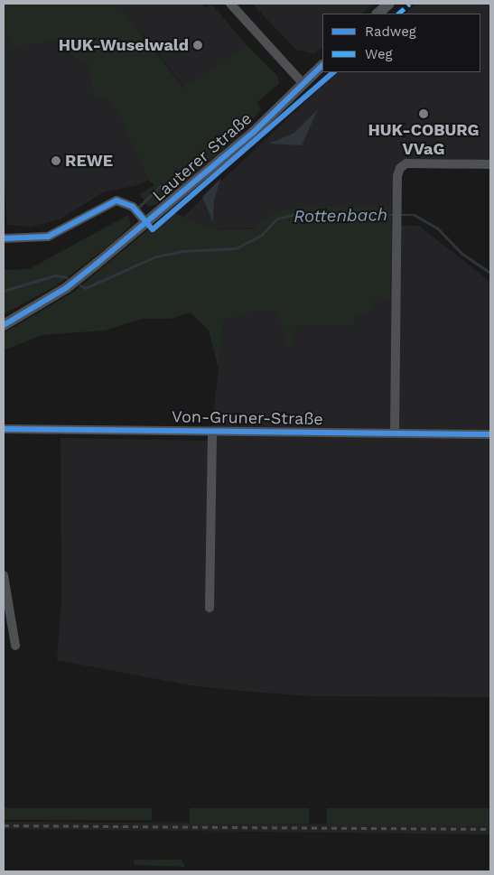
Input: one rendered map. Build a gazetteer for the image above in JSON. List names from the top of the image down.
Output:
{
  "streets": {
    "street": ["Lauterer Straße", "Von-Gruner-Straße"]
  },
  "water": ["Rottenbach"],
  "places": ["HUK-Wuselwald", "HUK-COBURG VVaG", "REWE"],
  "legend": ["Radweg", "Weg"]
}
